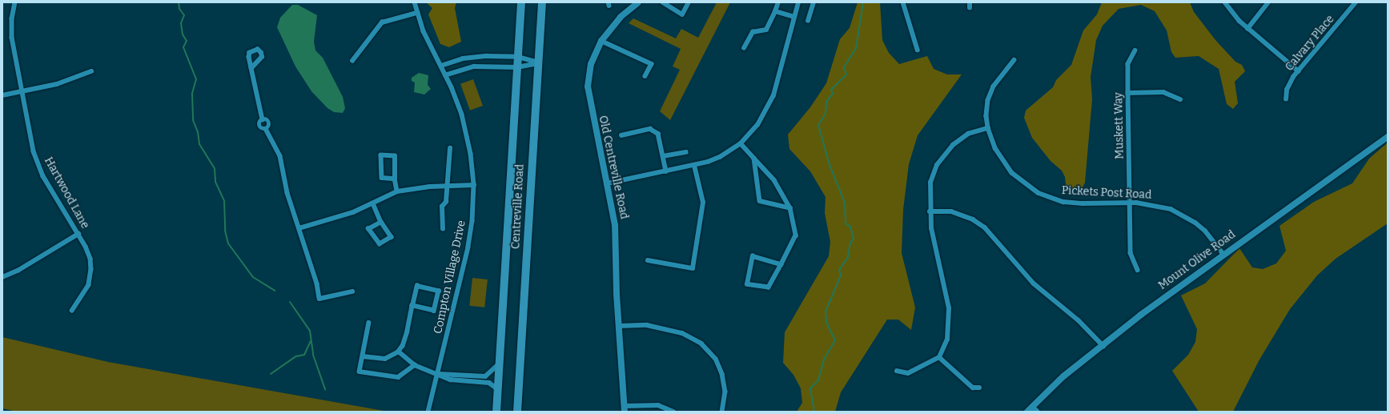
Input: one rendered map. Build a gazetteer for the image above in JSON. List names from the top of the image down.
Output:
{
  "streets": {
    "highway": ["Centreville Road"],
    "street": [
      "Calvary Place",
      "Muskett Way",
      "Old Centreville Road",
      "Hartwood Lane",
      "Pickets Post Road",
      "Mount Olive Road",
      "Compton Village Drive"
    ]
  },
  "crossings": [
    ["Muskett Way", "Pickets Post Road"],
    ["Pickets Post Road", "Mount Olive Road"]
  ]
}
